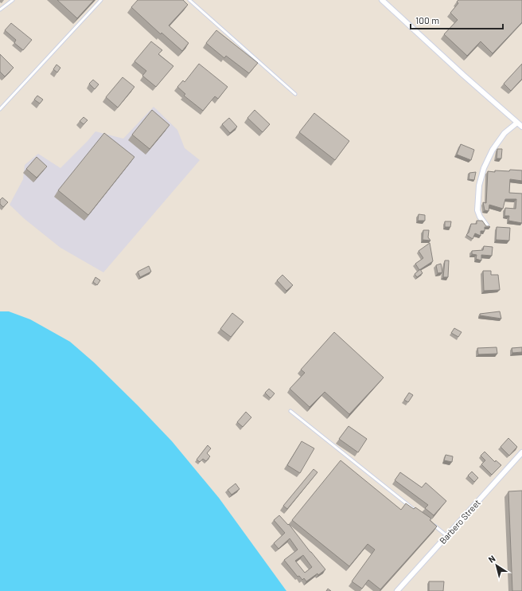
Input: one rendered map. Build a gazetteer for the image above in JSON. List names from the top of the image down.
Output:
{
  "streets": {
    "street": ["Barbero Street"]
  },
  "scale_bar": "100 m",
  "north": "top left"
}
